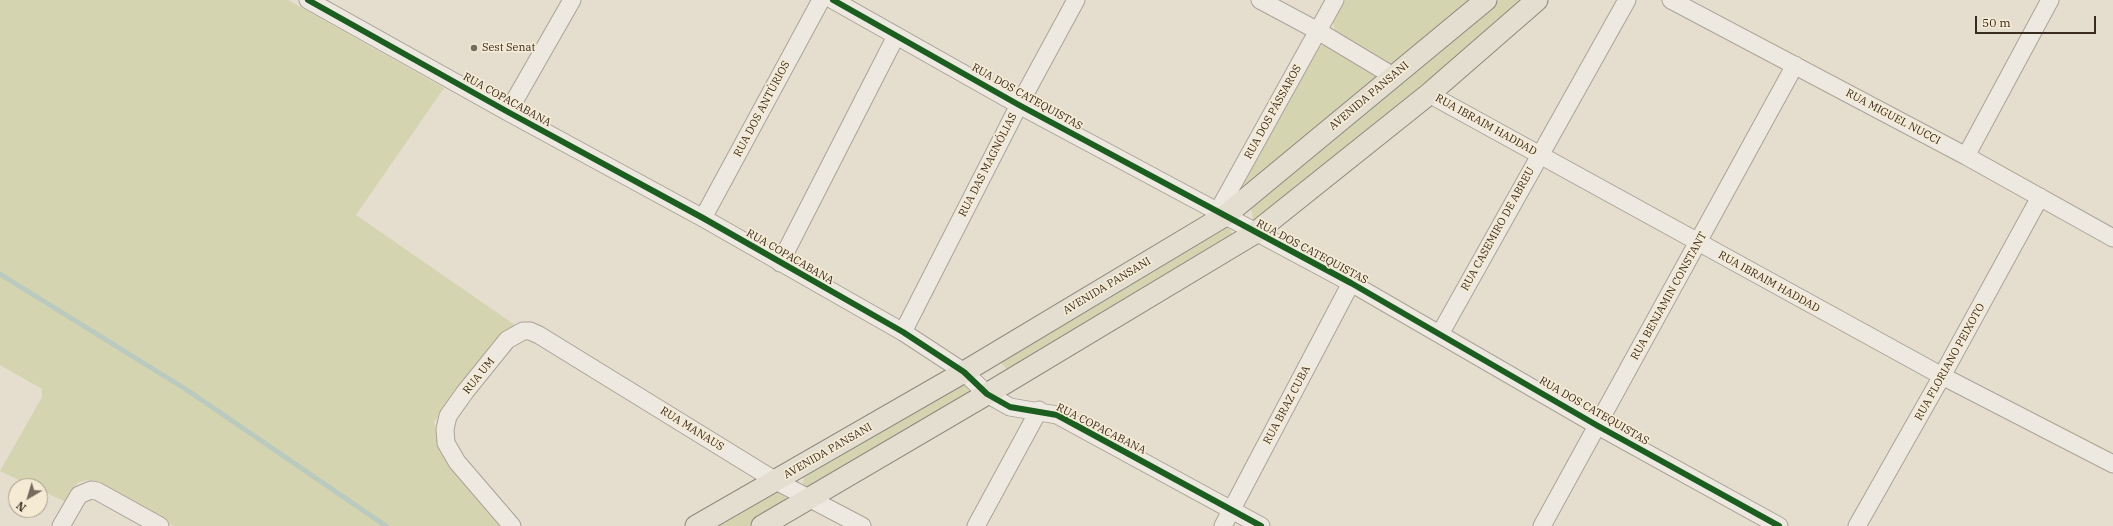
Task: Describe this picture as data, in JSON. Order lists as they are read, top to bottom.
{
  "streets": {
    "main road": ["AVENIDA PANSANI"],
    "street": [
      "RUA DOS CATEQUISTAS",
      "RUA COPACABANA",
      "RUA DOS ANTÙRIOS",
      "RUA DOS PÁSSAROS",
      "RUA MIGUEL NUCCI",
      "RUA IBRAIM HADDAD",
      "RUA DAS MAGNÓLIAS",
      "RUA CASEMIRO DE ABREU",
      "RUA BENJAMIN CONSTANT",
      "RUA FLORIANO PEIXOTO",
      "RUA UM",
      "RUA BRAZ CUBA",
      "RUA MANAUS"
    ]
  },
  "crossings": [
    ["AVENIDA PANSANI", "RUA DOS CATEQUISTAS"],
    ["AVENIDA PANSANI", "RUA COPACABANA"],
    ["AVENIDA PANSANI", "RUA DOS PÁSSAROS"],
    ["AVENIDA PANSANI", "RUA MANAUS"],
    ["RUA DOS CATEQUISTAS", "RUA DOS PÁSSAROS"],
    ["RUA DOS CATEQUISTAS", "RUA DAS MAGNÓLIAS"],
    ["RUA DOS CATEQUISTAS", "RUA CASEMIRO DE ABREU"],
    ["RUA DOS CATEQUISTAS", "RUA BENJAMIN CONSTANT"],
    ["RUA DOS CATEQUISTAS", "RUA BRAZ CUBA"],
    ["RUA COPACABANA", "RUA DOS ANTÙRIOS"],
    ["RUA COPACABANA", "RUA DAS MAGNÓLIAS"],
    ["RUA COPACABANA", "RUA BRAZ CUBA"],
    ["RUA MIGUEL NUCCI", "RUA BENJAMIN CONSTANT"],
    ["RUA MIGUEL NUCCI", "RUA FLORIANO PEIXOTO"],
    ["RUA IBRAIM HADDAD", "RUA CASEMIRO DE ABREU"],
    ["RUA IBRAIM HADDAD", "RUA BENJAMIN CONSTANT"],
    ["RUA IBRAIM HADDAD", "RUA FLORIANO PEIXOTO"],
    ["RUA UM", "RUA MANAUS"]
  ],
  "places": ["Sest Senat"],
  "scale_bar": "50 m",
  "north": "bottom left"
}
